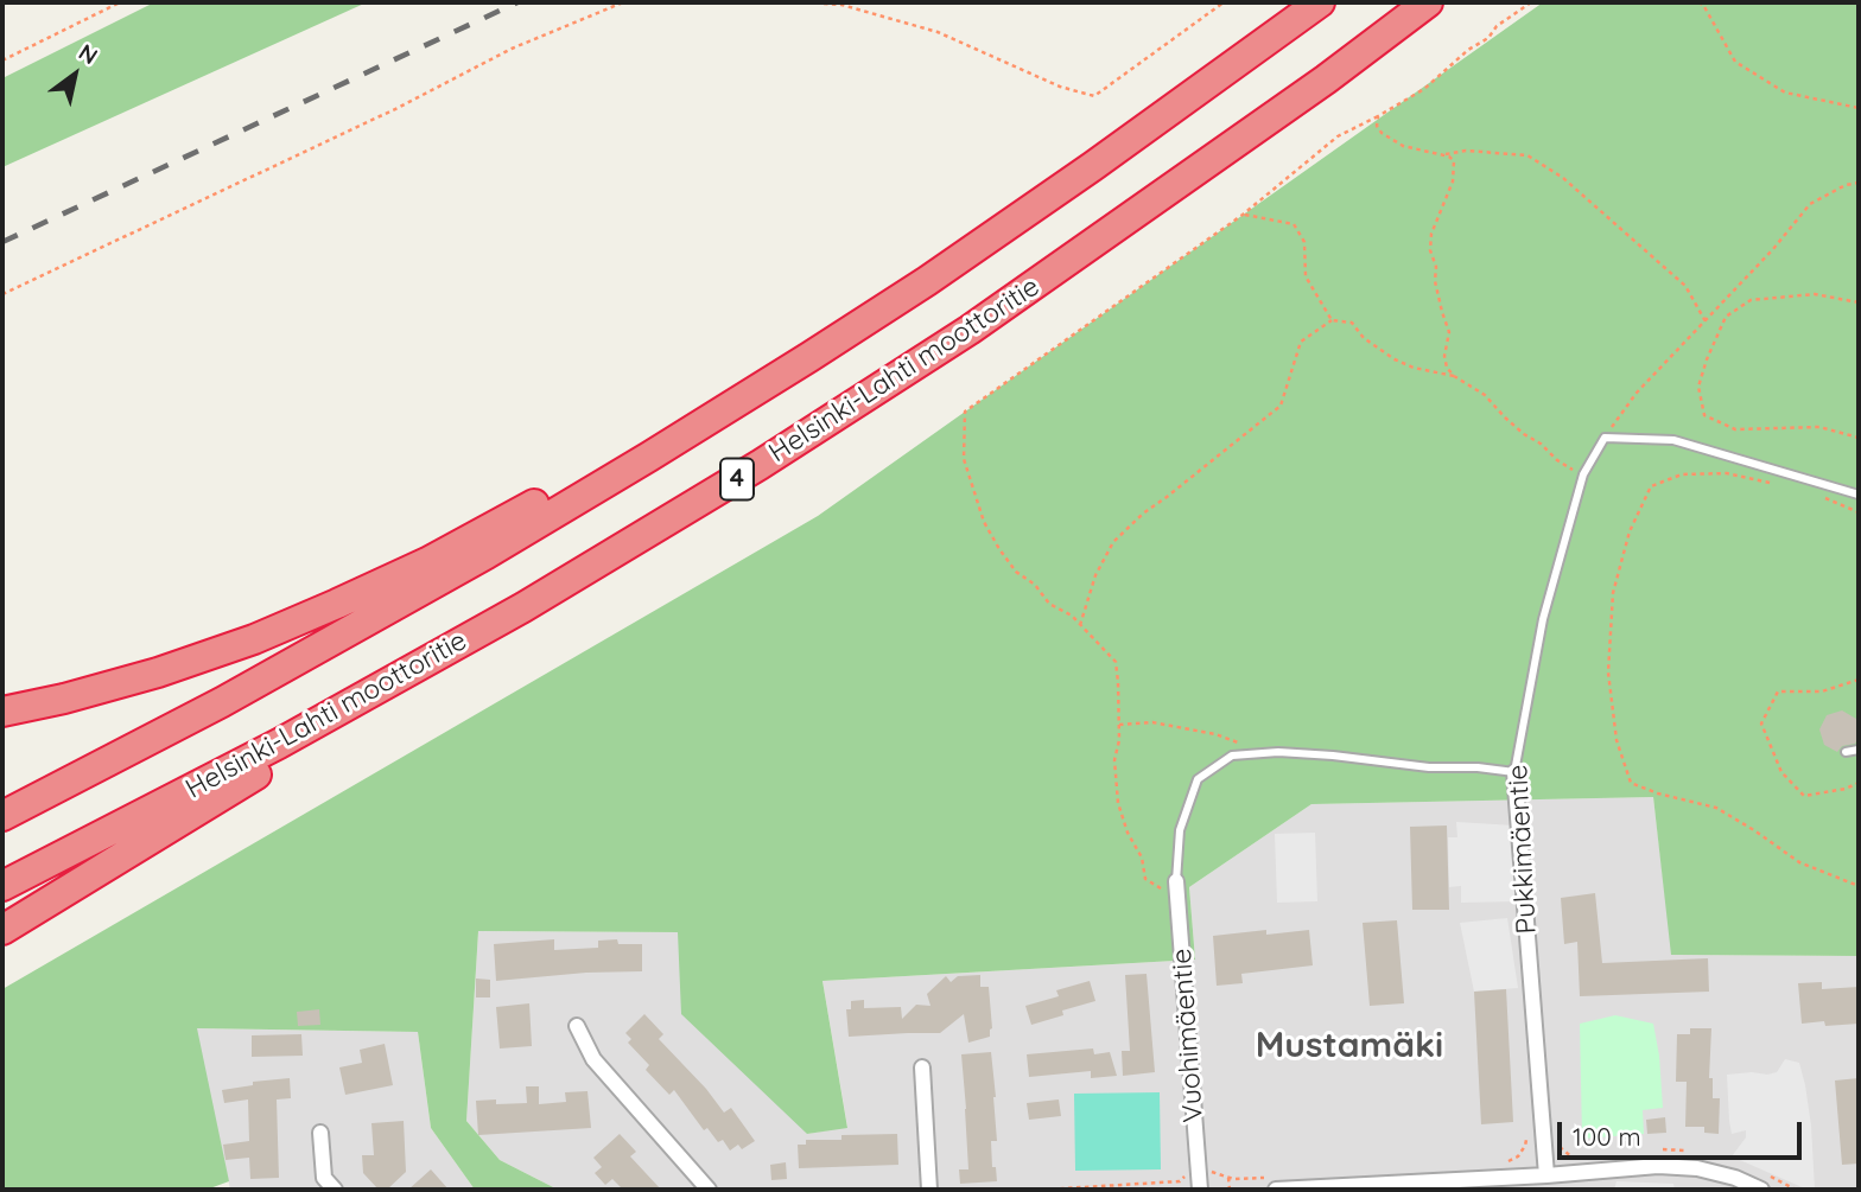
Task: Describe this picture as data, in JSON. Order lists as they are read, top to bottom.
{
  "streets": {
    "highway": ["Helsinki-Lahti moottoritie", "4"],
    "street": ["Pukkimäentie", "Vuohimäentie"]
  },
  "districts": ["Mustamäki"],
  "scale_bar": "100 m",
  "north": "top right"
}
